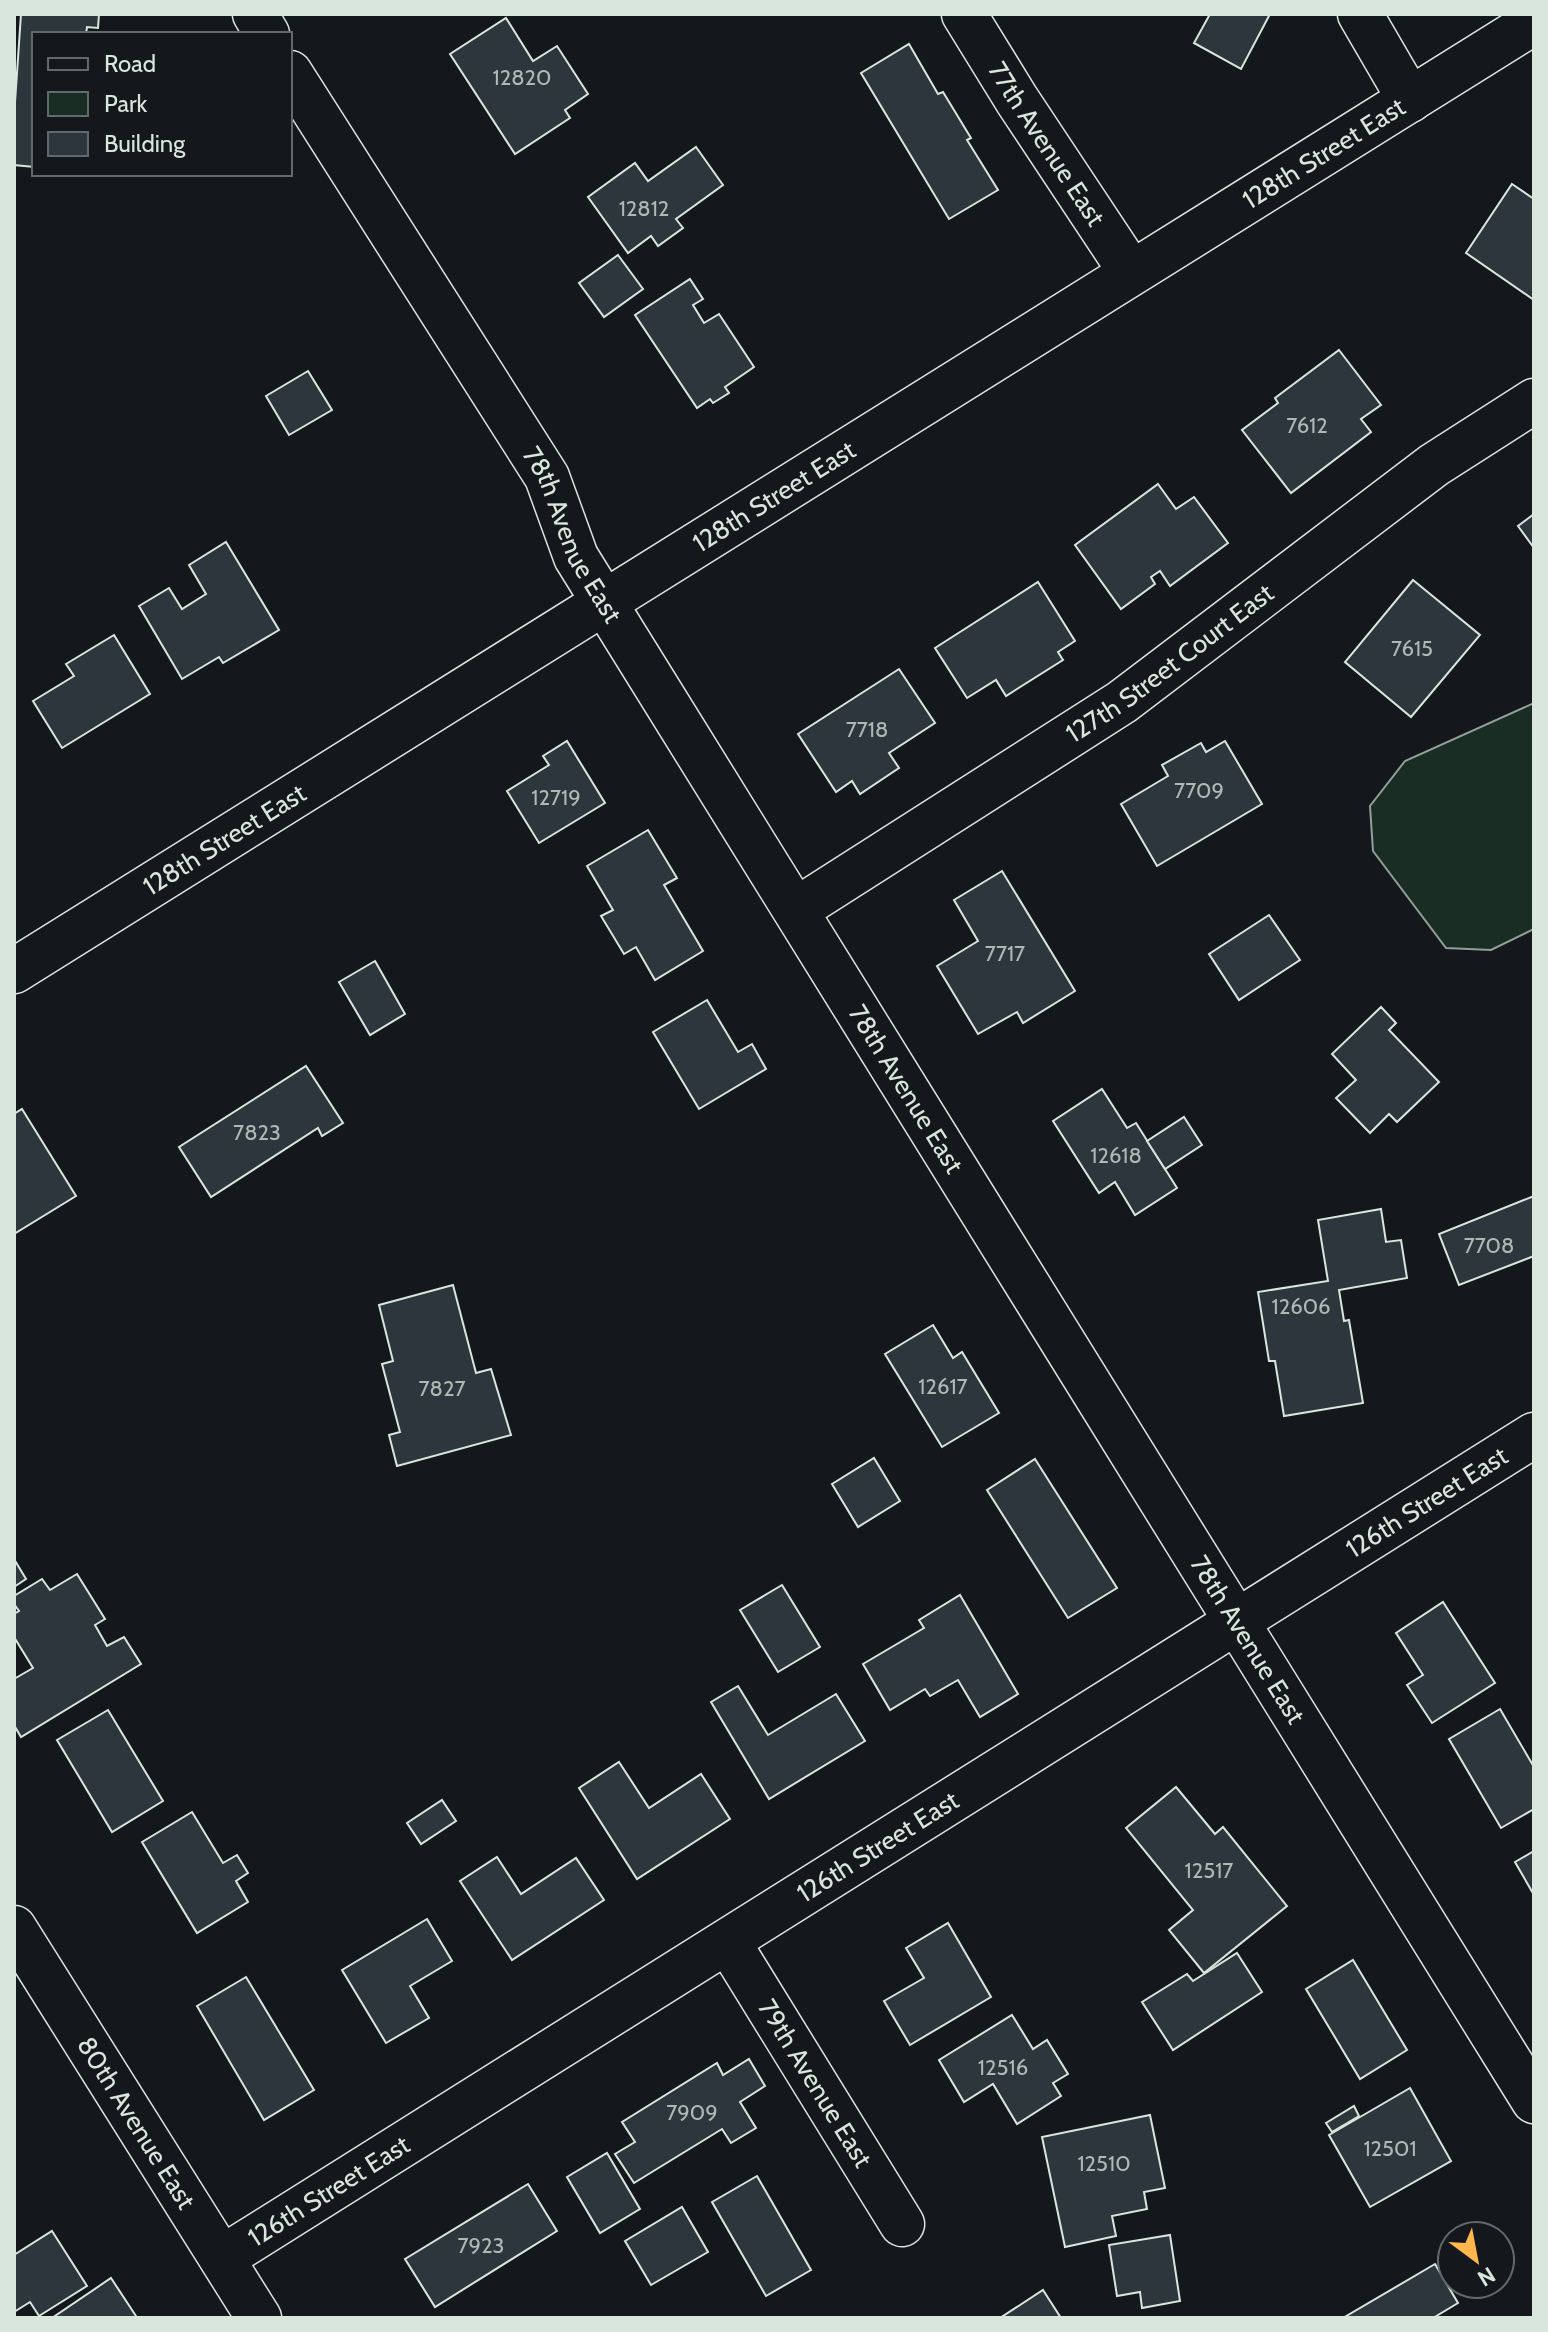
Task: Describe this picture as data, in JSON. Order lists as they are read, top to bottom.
{
  "streets": {
    "street": [
      "77th Avenue East",
      "128th Street East",
      "78th Avenue East",
      "127th Street Court East",
      "126th Street East",
      "79th Avenue East",
      "80th Avenue East"
    ]
  },
  "crossings": [
    ["77th Avenue East", "128th Street East"],
    ["128th Street East", "78th Avenue East"],
    ["78th Avenue East", "127th Street Court East"],
    ["78th Avenue East", "126th Street East"],
    ["126th Street East", "79th Avenue East"],
    ["126th Street East", "80th Avenue East"]
  ],
  "house_numbers": [
    "12820",
    "12812",
    "7612",
    "7615",
    "7718",
    "7709",
    "12719",
    "7717",
    "7823",
    "12618",
    "7708",
    "12606",
    "12617",
    "7827",
    "12517",
    "12516",
    "7909",
    "12501",
    "12510",
    "7923"
  ],
  "legend": ["Road", "Park", "Building"],
  "north": "bottom right"
}
